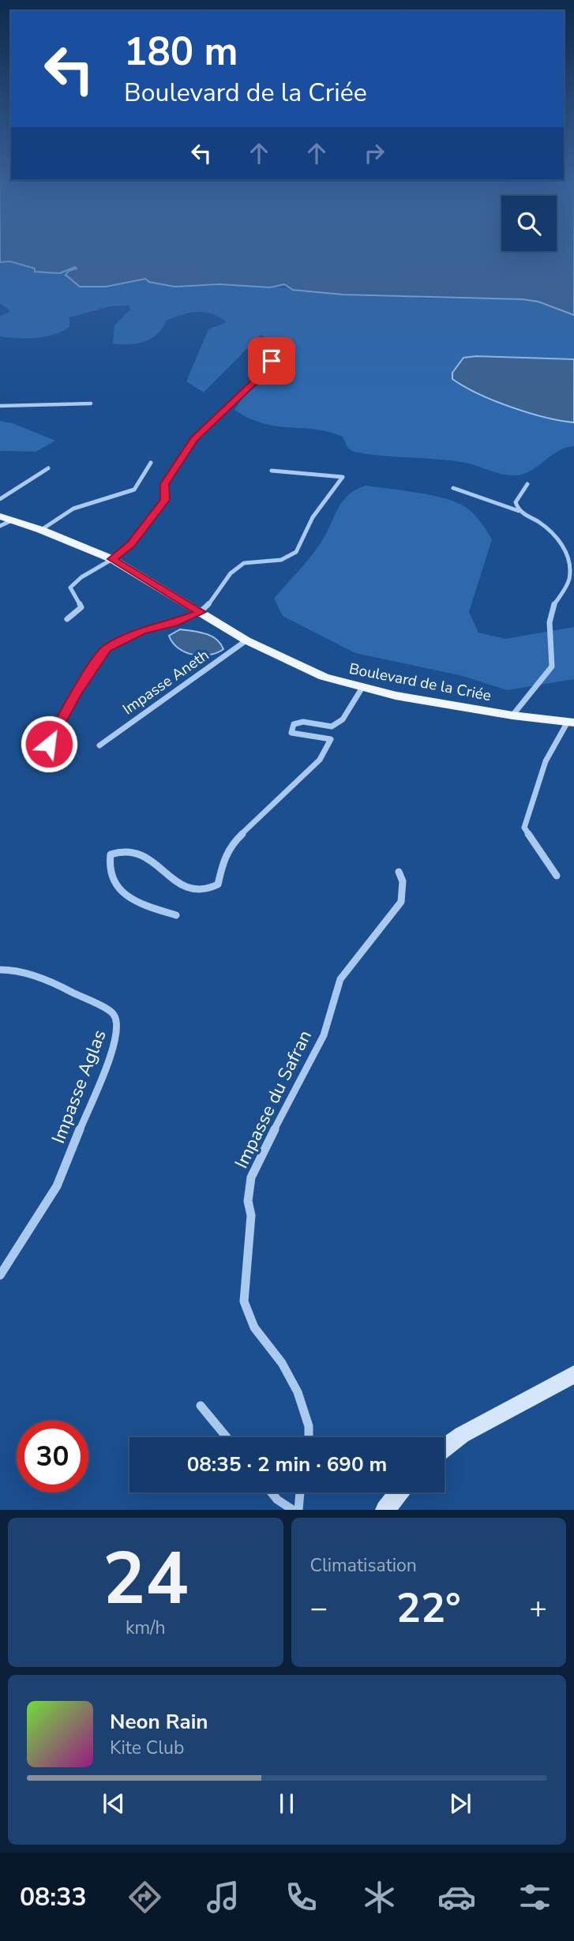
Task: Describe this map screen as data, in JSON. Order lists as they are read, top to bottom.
{
  "streets": {
    "main road": ["Boulevard de la Criée"],
    "street": ["Impasse Aneth", "Impasse Aglas", "Impasse du Safran"]
  },
  "crossings": [
    ["Impasse Aneth", "Boulevard de la Criée"]
  ],
  "page": {
    "turn": ["180 m", "Boulevard de la Criée"],
    "limit": "30",
    "trip": "08:35 · 2 min · 690 m",
    "tile": [
      ["24", "km/h"],
      "Climatisation"
    ],
    "heat": ["−", "22°", "+"],
    "song": ["Neon Rain", "Kite Club"],
    "tabs": "08:33"
  }
}
